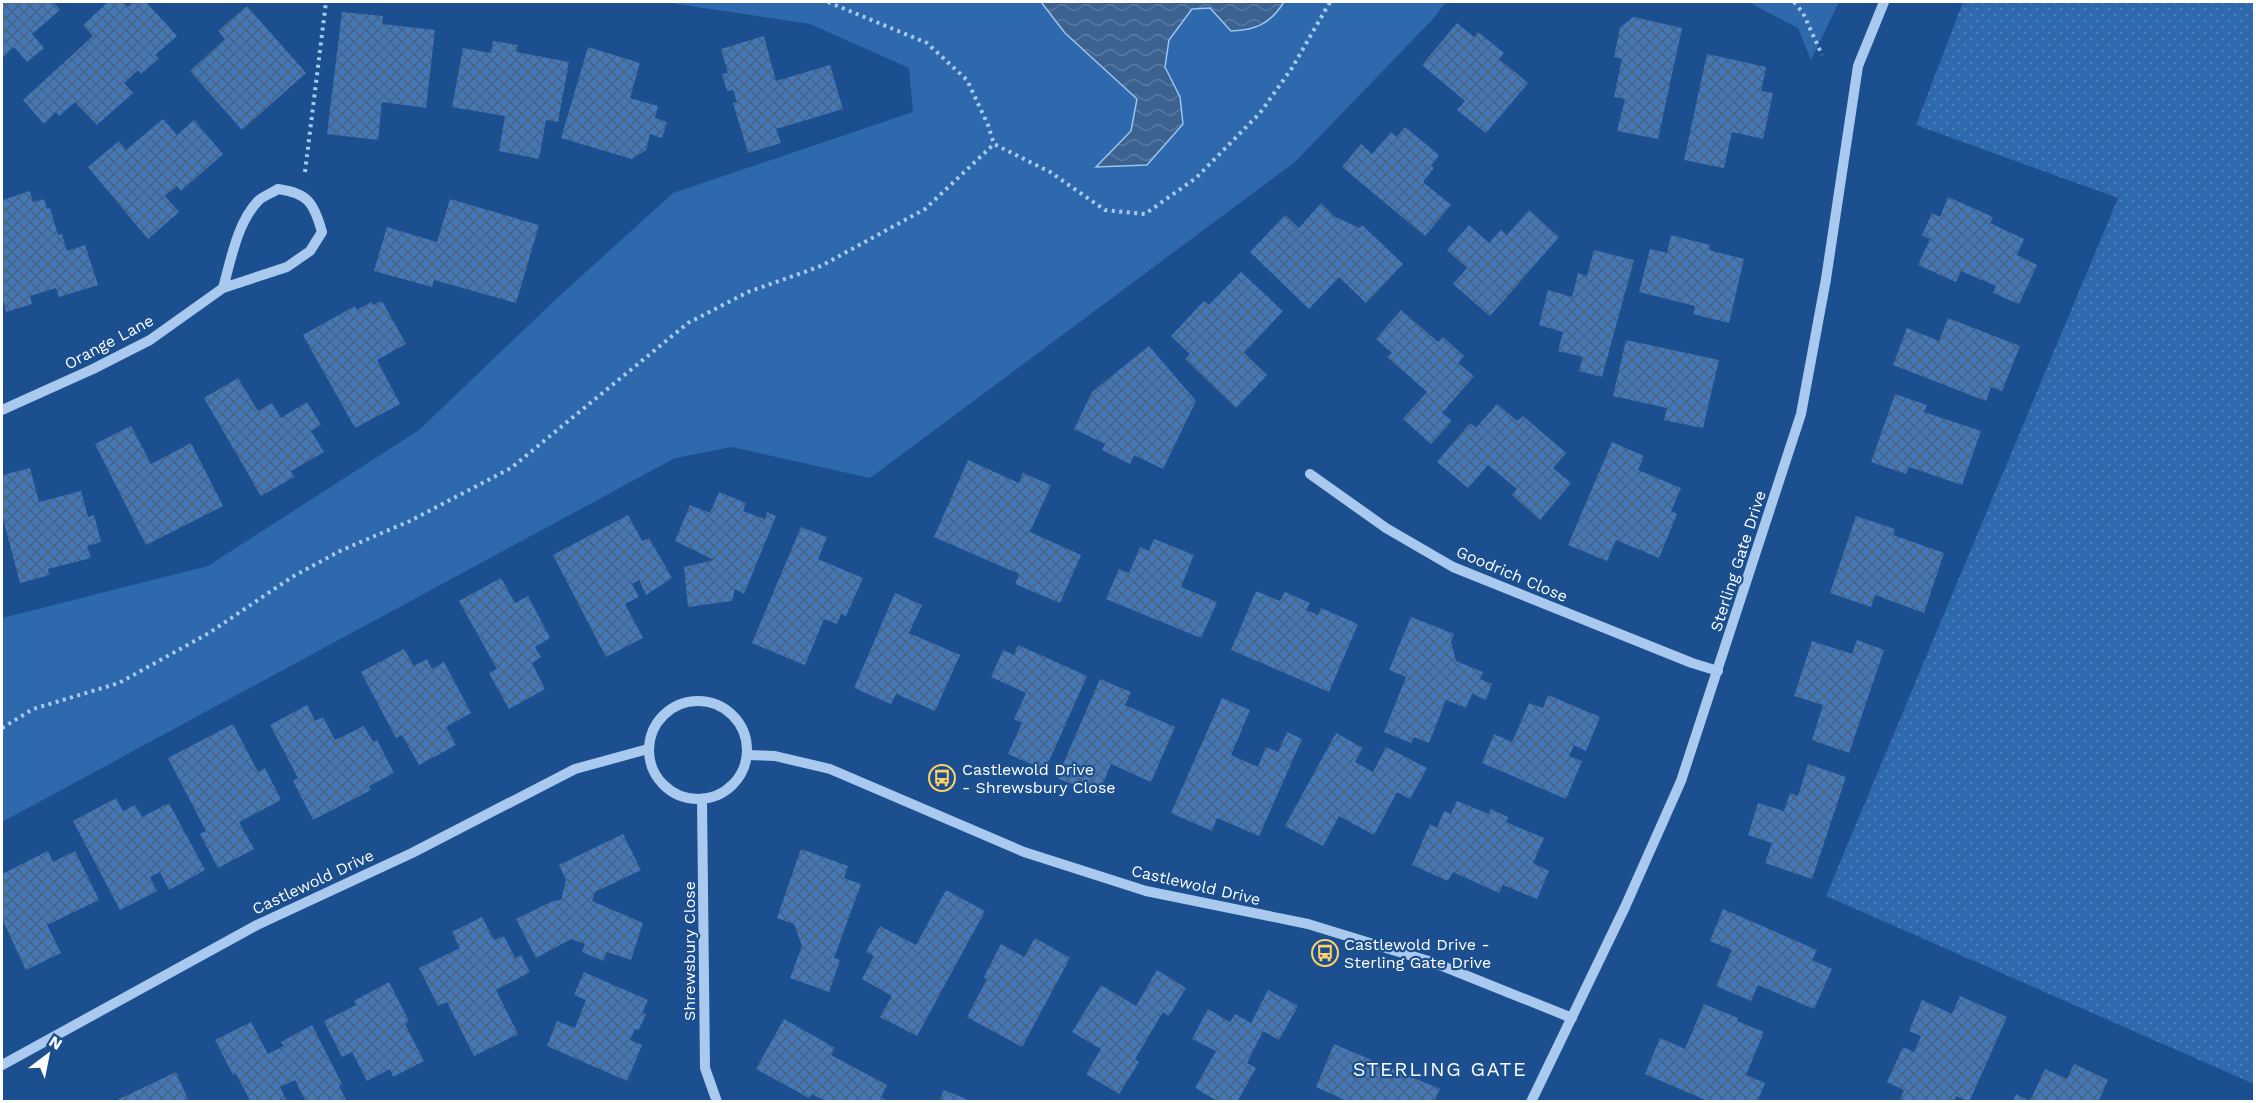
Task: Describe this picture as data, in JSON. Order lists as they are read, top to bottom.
{
  "streets": {
    "street": [
      "Orange Lane",
      "Sterling Gate Drive",
      "Goodrich Close",
      "Castlewold Drive",
      "Shrewsbury Close"
    ]
  },
  "crossings": [
    ["Sterling Gate Drive", "Goodrich Close"],
    ["Sterling Gate Drive", "Castlewold Drive"],
    ["Castlewold Drive", "Shrewsbury Close"]
  ],
  "districts": ["STERLING GATE"],
  "places": {
    "bus stop": ["Castlewold Drive - Shrewsbury Close", "Castlewold Drive - Sterling Gate Drive"]
  },
  "north": "top right"
}
